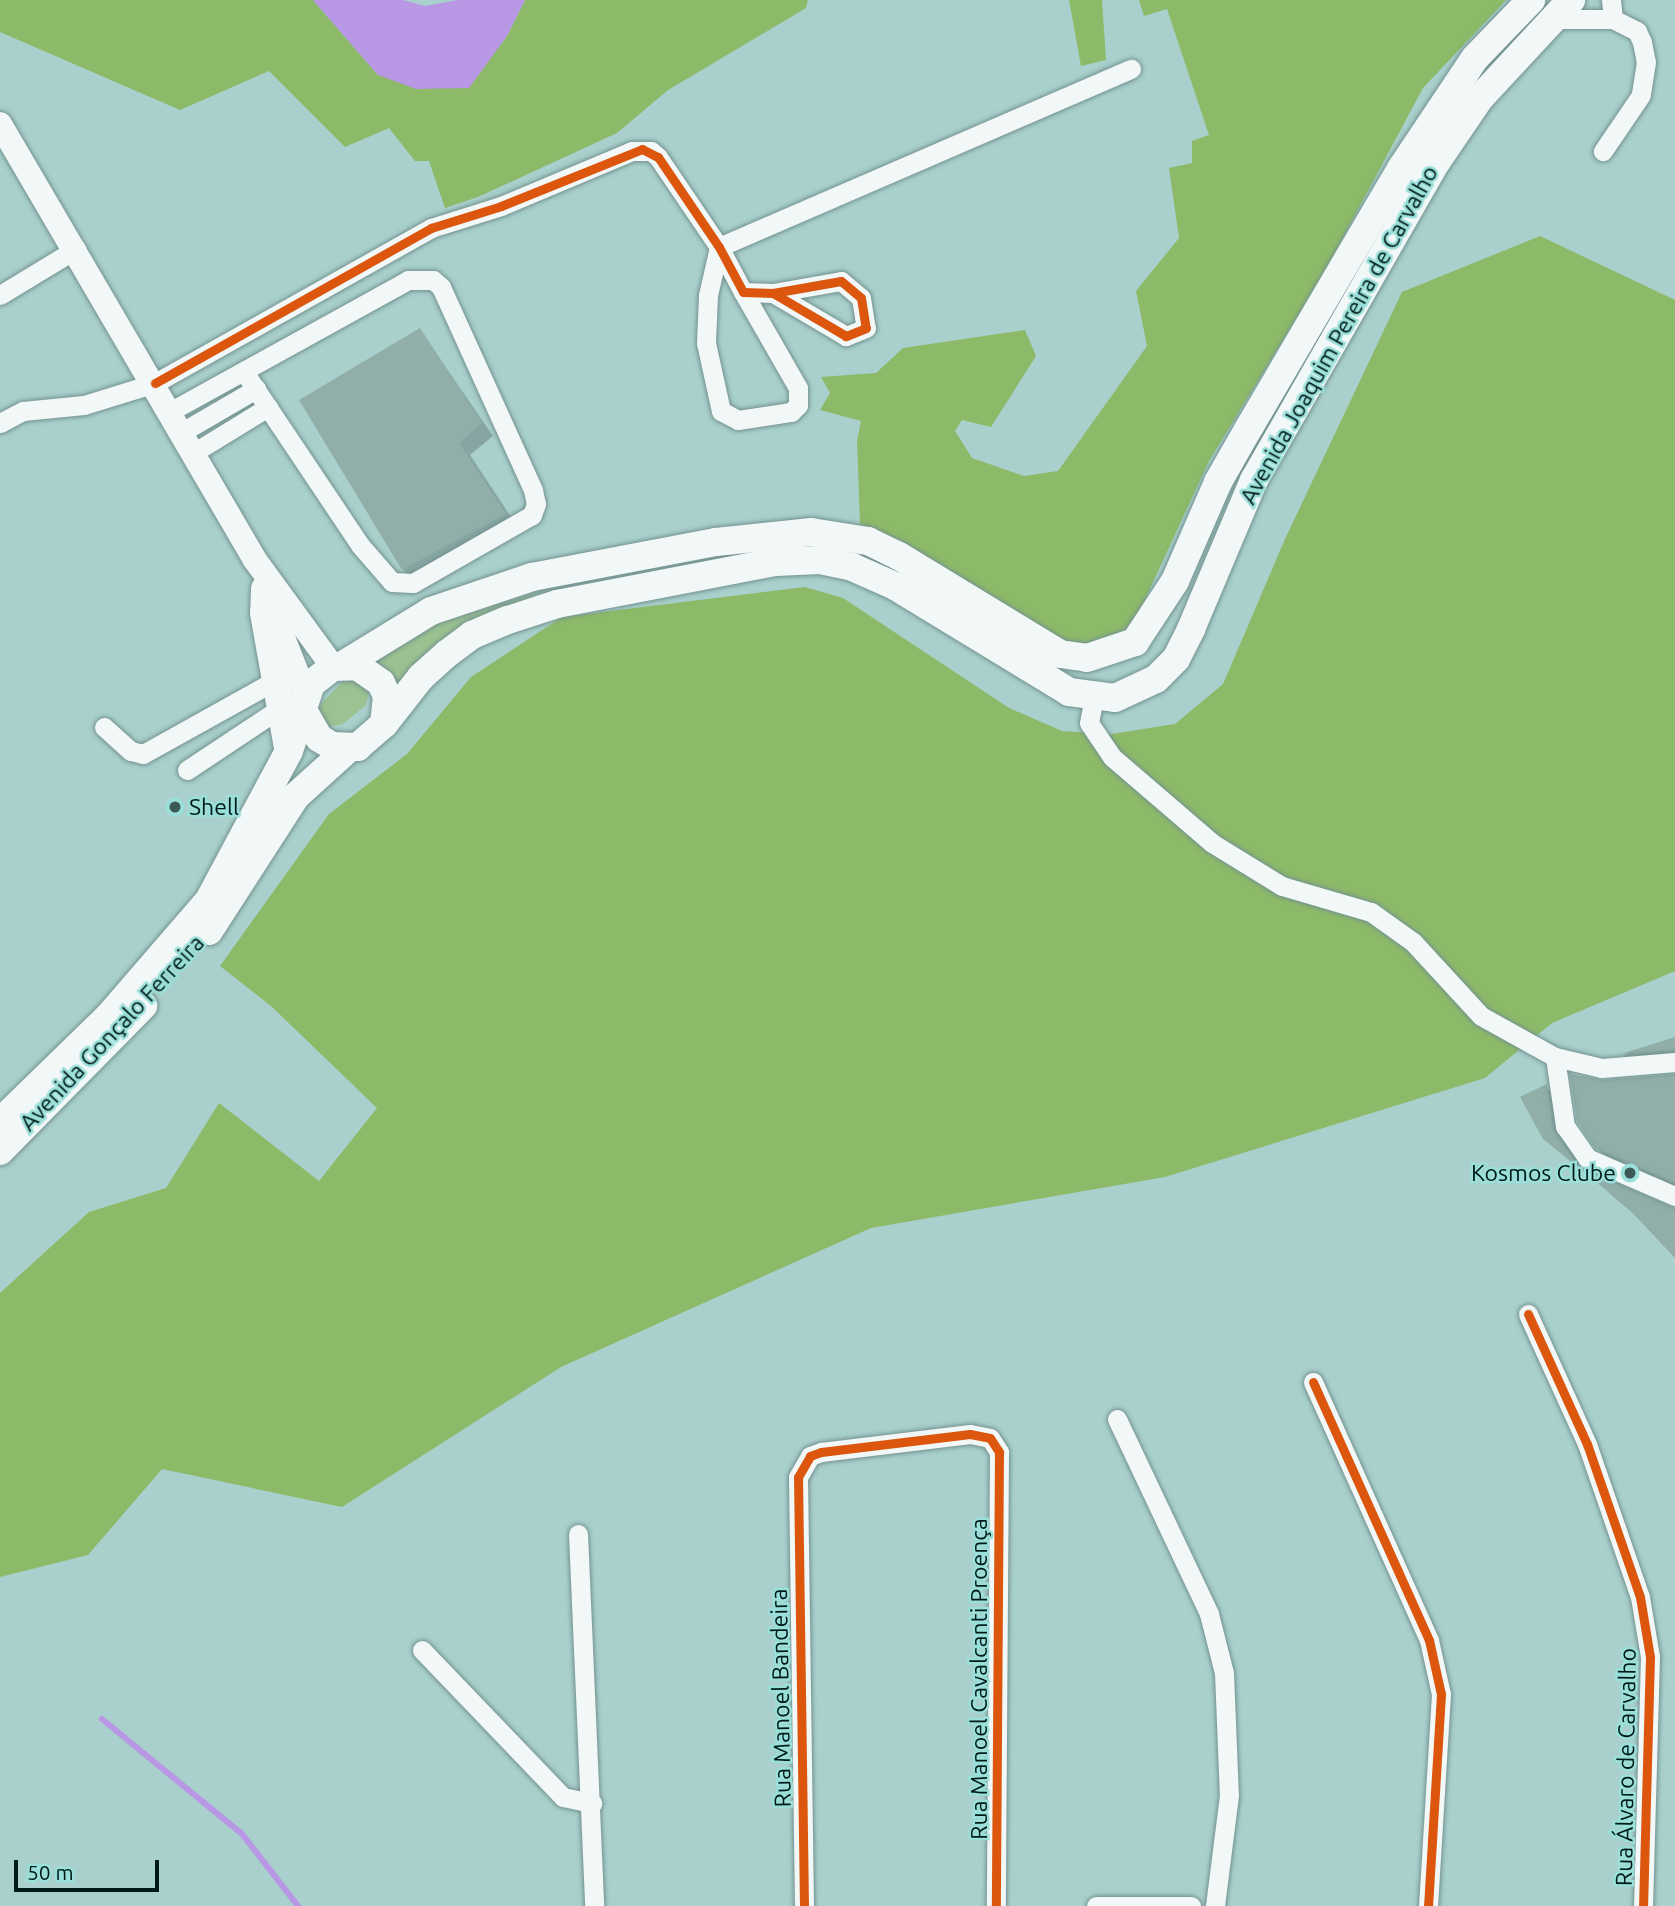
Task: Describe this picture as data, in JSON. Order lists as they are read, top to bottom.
{
  "streets": {
    "highway": ["Avenida Joaquim Pereira de Carvalho", "Avenida Gonçalo Ferreira"],
    "street": ["Rua Manoel Cavalcanti Proença", "Rua Manoel Bandeira", "Rua Álvaro de Carvalho"]
  },
  "crossings": [
    ["Avenida Joaquim Pereira de Carvalho", "Avenida Gonçalo Ferreira"],
    ["Rua Manoel Cavalcanti Proença", "Rua Manoel Bandeira"]
  ],
  "places": ["Shell", "Kosmos Clube"],
  "scale_bar": "50 m"
}
